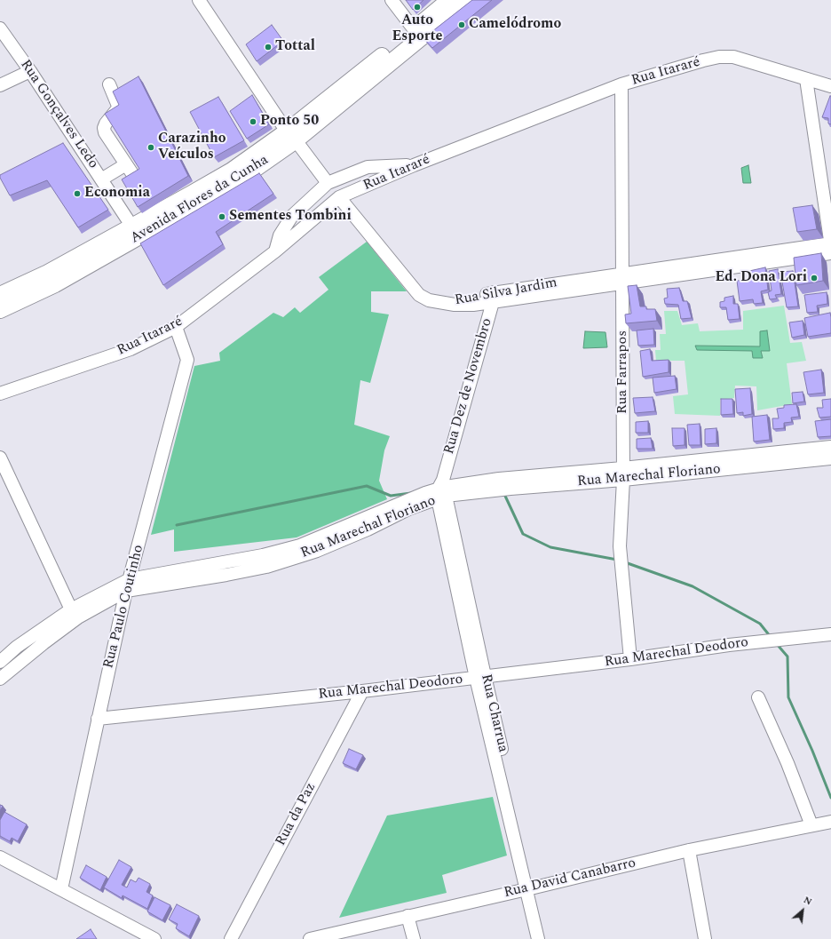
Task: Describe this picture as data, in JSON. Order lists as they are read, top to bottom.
{
  "streets": {
    "main road": ["Avenida Flores da Cunha"],
    "street": [
      "Rua Itararé",
      "Rua Gonçalves Ledo",
      "Rua Silva Jardim",
      "Rua Farrapos",
      "Rua Dez de Novembro",
      "Rua Marechal Floriano",
      "Rua Paulo Coutinho",
      "Rua Marechal Deodoro",
      "Rua Charrua",
      "Rua da Paz",
      "Rua David Canabarro"
    ]
  },
  "crossings": [
    ["Rua Itararé", "Rua Silva Jardim"],
    ["Rua Itararé", "Rua Farrapos"],
    ["Rua Itararé", "Rua Paulo Coutinho"],
    ["Rua Gonçalves Ledo", "Avenida Flores da Cunha"],
    ["Rua Silva Jardim", "Rua Farrapos"],
    ["Rua Silva Jardim", "Rua Dez de Novembro"],
    ["Rua Farrapos", "Rua Marechal Floriano"],
    ["Rua Farrapos", "Rua Marechal Deodoro"],
    ["Rua Dez de Novembro", "Rua Marechal Floriano"],
    ["Rua Dez de Novembro", "Rua Charrua"],
    ["Rua Marechal Floriano", "Rua Paulo Coutinho"],
    ["Rua Marechal Floriano", "Rua Charrua"],
    ["Rua Paulo Coutinho", "Rua Marechal Deodoro"],
    ["Rua Marechal Deodoro", "Rua Charrua"],
    ["Rua Marechal Deodoro", "Rua da Paz"],
    ["Rua Charrua", "Rua David Canabarro"]
  ],
  "places": [
    "Auto Esporte",
    "Camelódromo",
    "Tottal",
    "Ponto 50",
    "Carazinho Veículos",
    "Economia",
    "Sementes Tombini",
    "Ed. Dona Lori"
  ],
  "north": "top right"
}
